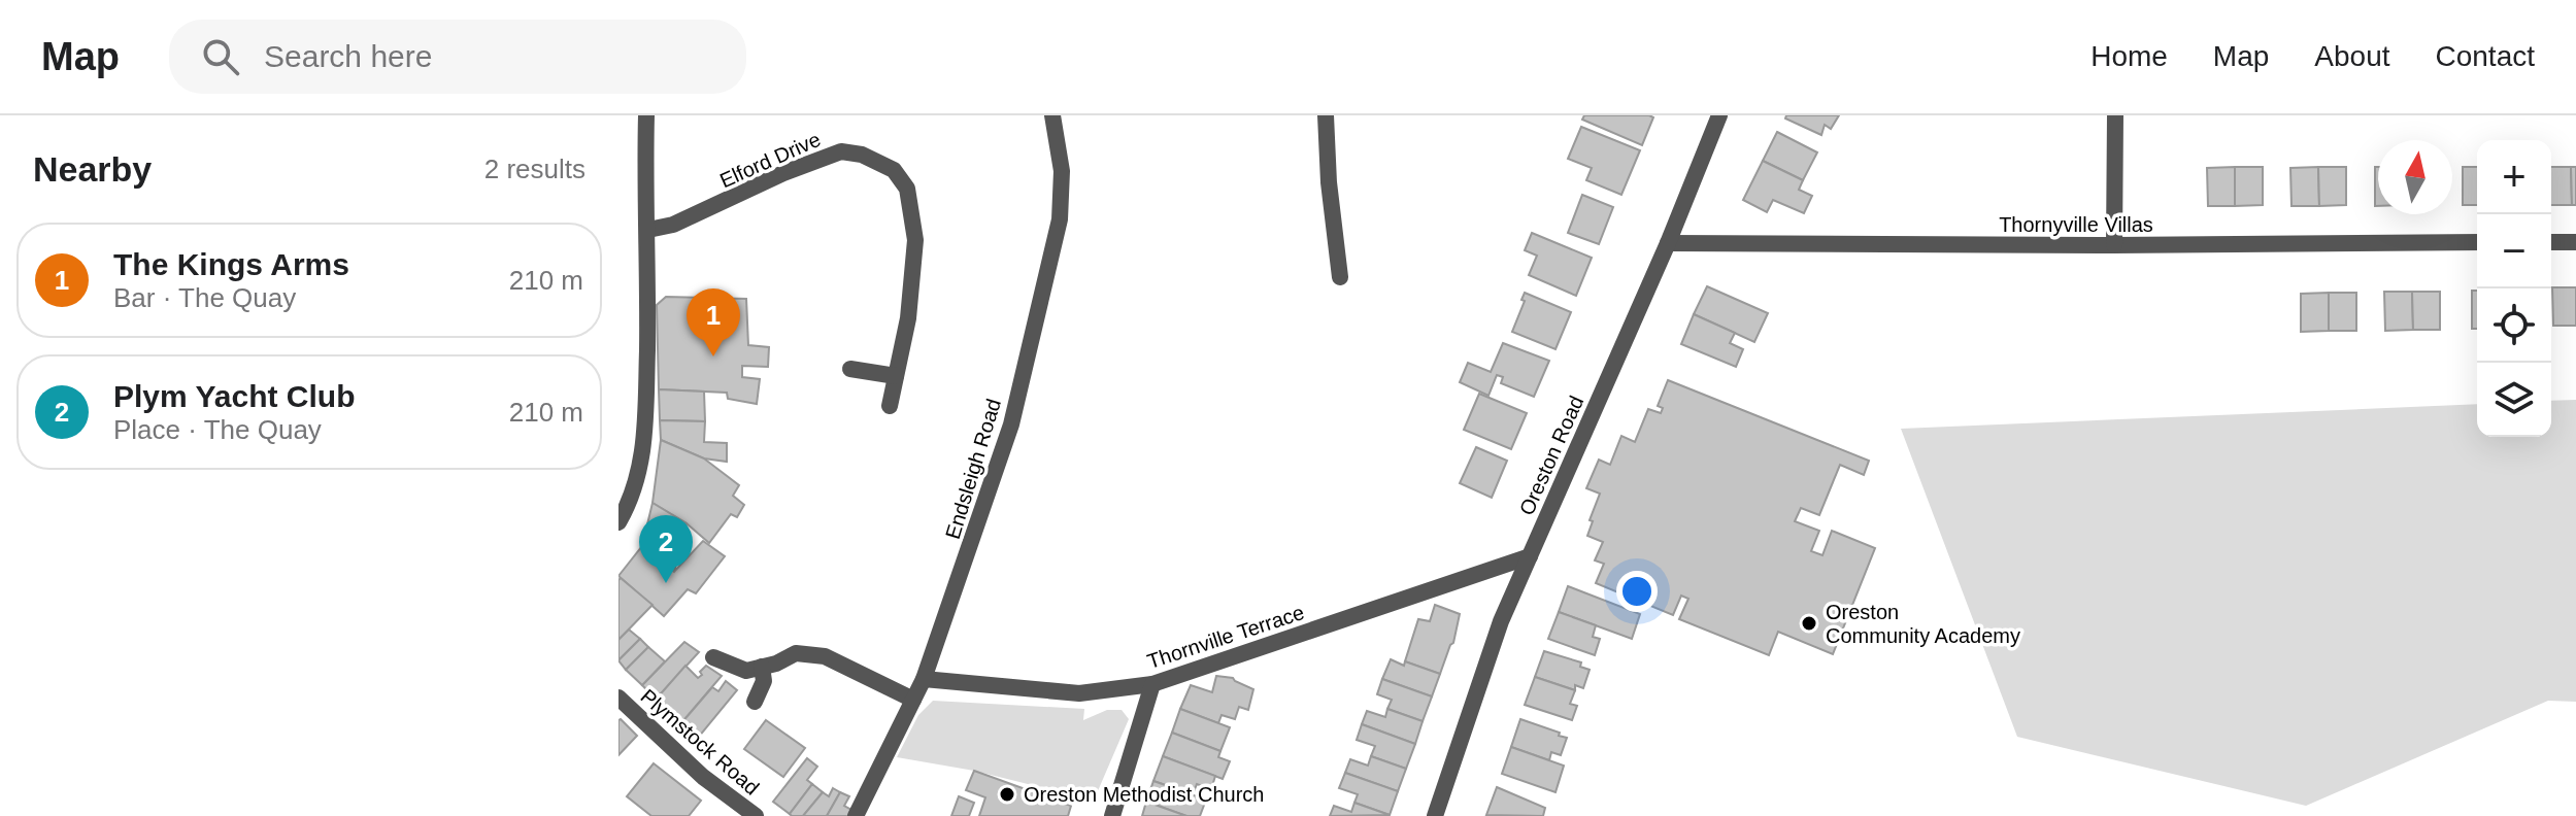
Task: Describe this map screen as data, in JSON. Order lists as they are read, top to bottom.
{
  "streets": {
    "street": [
      "Elford Drive",
      "Thornyville Villas",
      "Oreston Road",
      "Endsleigh Road",
      "Thornville Terrace",
      "Plymstock Road"
    ]
  },
  "crossings": [
    ["Thornyville Villas", "Oreston Road"],
    ["Oreston Road", "Thornville Terrace"],
    ["Endsleigh Road", "Thornville Terrace"]
  ],
  "places": ["Oreston Community Academy", "Oreston Methodist Church"],
  "north": "top",
  "page": {
    "header": "Map",
    "search": "Search here",
    "nav": [
      "Home",
      "Map",
      "About",
      "Contact"
    ],
    "heading": ["Nearby", "2 results"],
    "map_buttons": ["+", "−"],
    "list": [
      {
        "mark": "1",
        "name": "The Kings Arms",
        "note": "Bar · The Quay",
        "value": "210 m"
      },
      {
        "mark": "2",
        "name": "Plym Yacht Club",
        "note": "Place · The Quay",
        "value": "210 m"
      }
    ],
    "pins": ["1", "2"]
  }
}
